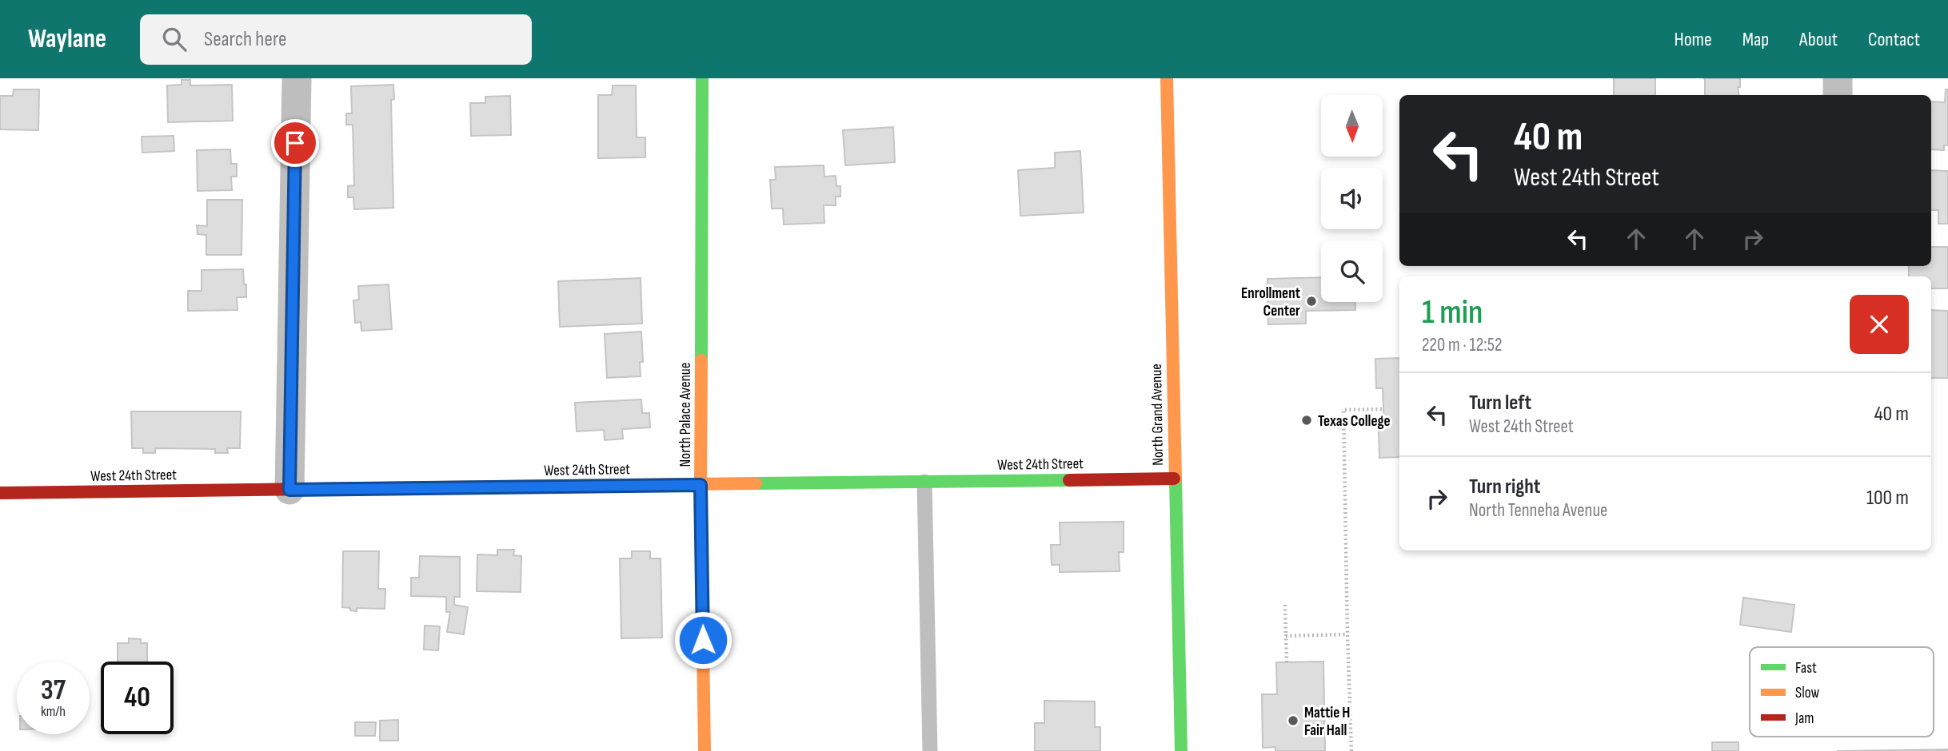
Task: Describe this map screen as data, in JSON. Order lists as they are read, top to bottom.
{
  "streets": {
    "street": ["North Palace Avenue", "North Grand Avenue", "West 24th Street"]
  },
  "crossings": [
    ["North Palace Avenue", "West 24th Street"],
    ["North Grand Avenue", "West 24th Street"]
  ],
  "places": ["Enrollment Center", "Texas College", "Mattie H Fair Hall"],
  "legend": ["Fast", "Slow", "Jam"],
  "north": "bottom",
  "page": {
    "header": "Waylane",
    "search": "Search here",
    "nav": [
      "Home",
      "Map",
      "About",
      "Contact"
    ],
    "turn": ["40 m", "West 24th Street"],
    "heading": ["1 min", "220 m · 12:52"],
    "list": [
      {
        "name": "Turn left",
        "note": "West 24th Street",
        "value": "40 m"
      },
      {
        "name": "Turn right",
        "note": "North Tenneha Avenue",
        "value": "100 m"
      }
    ],
    "speed": "37 km/h",
    "limit": "40"
  }
}
